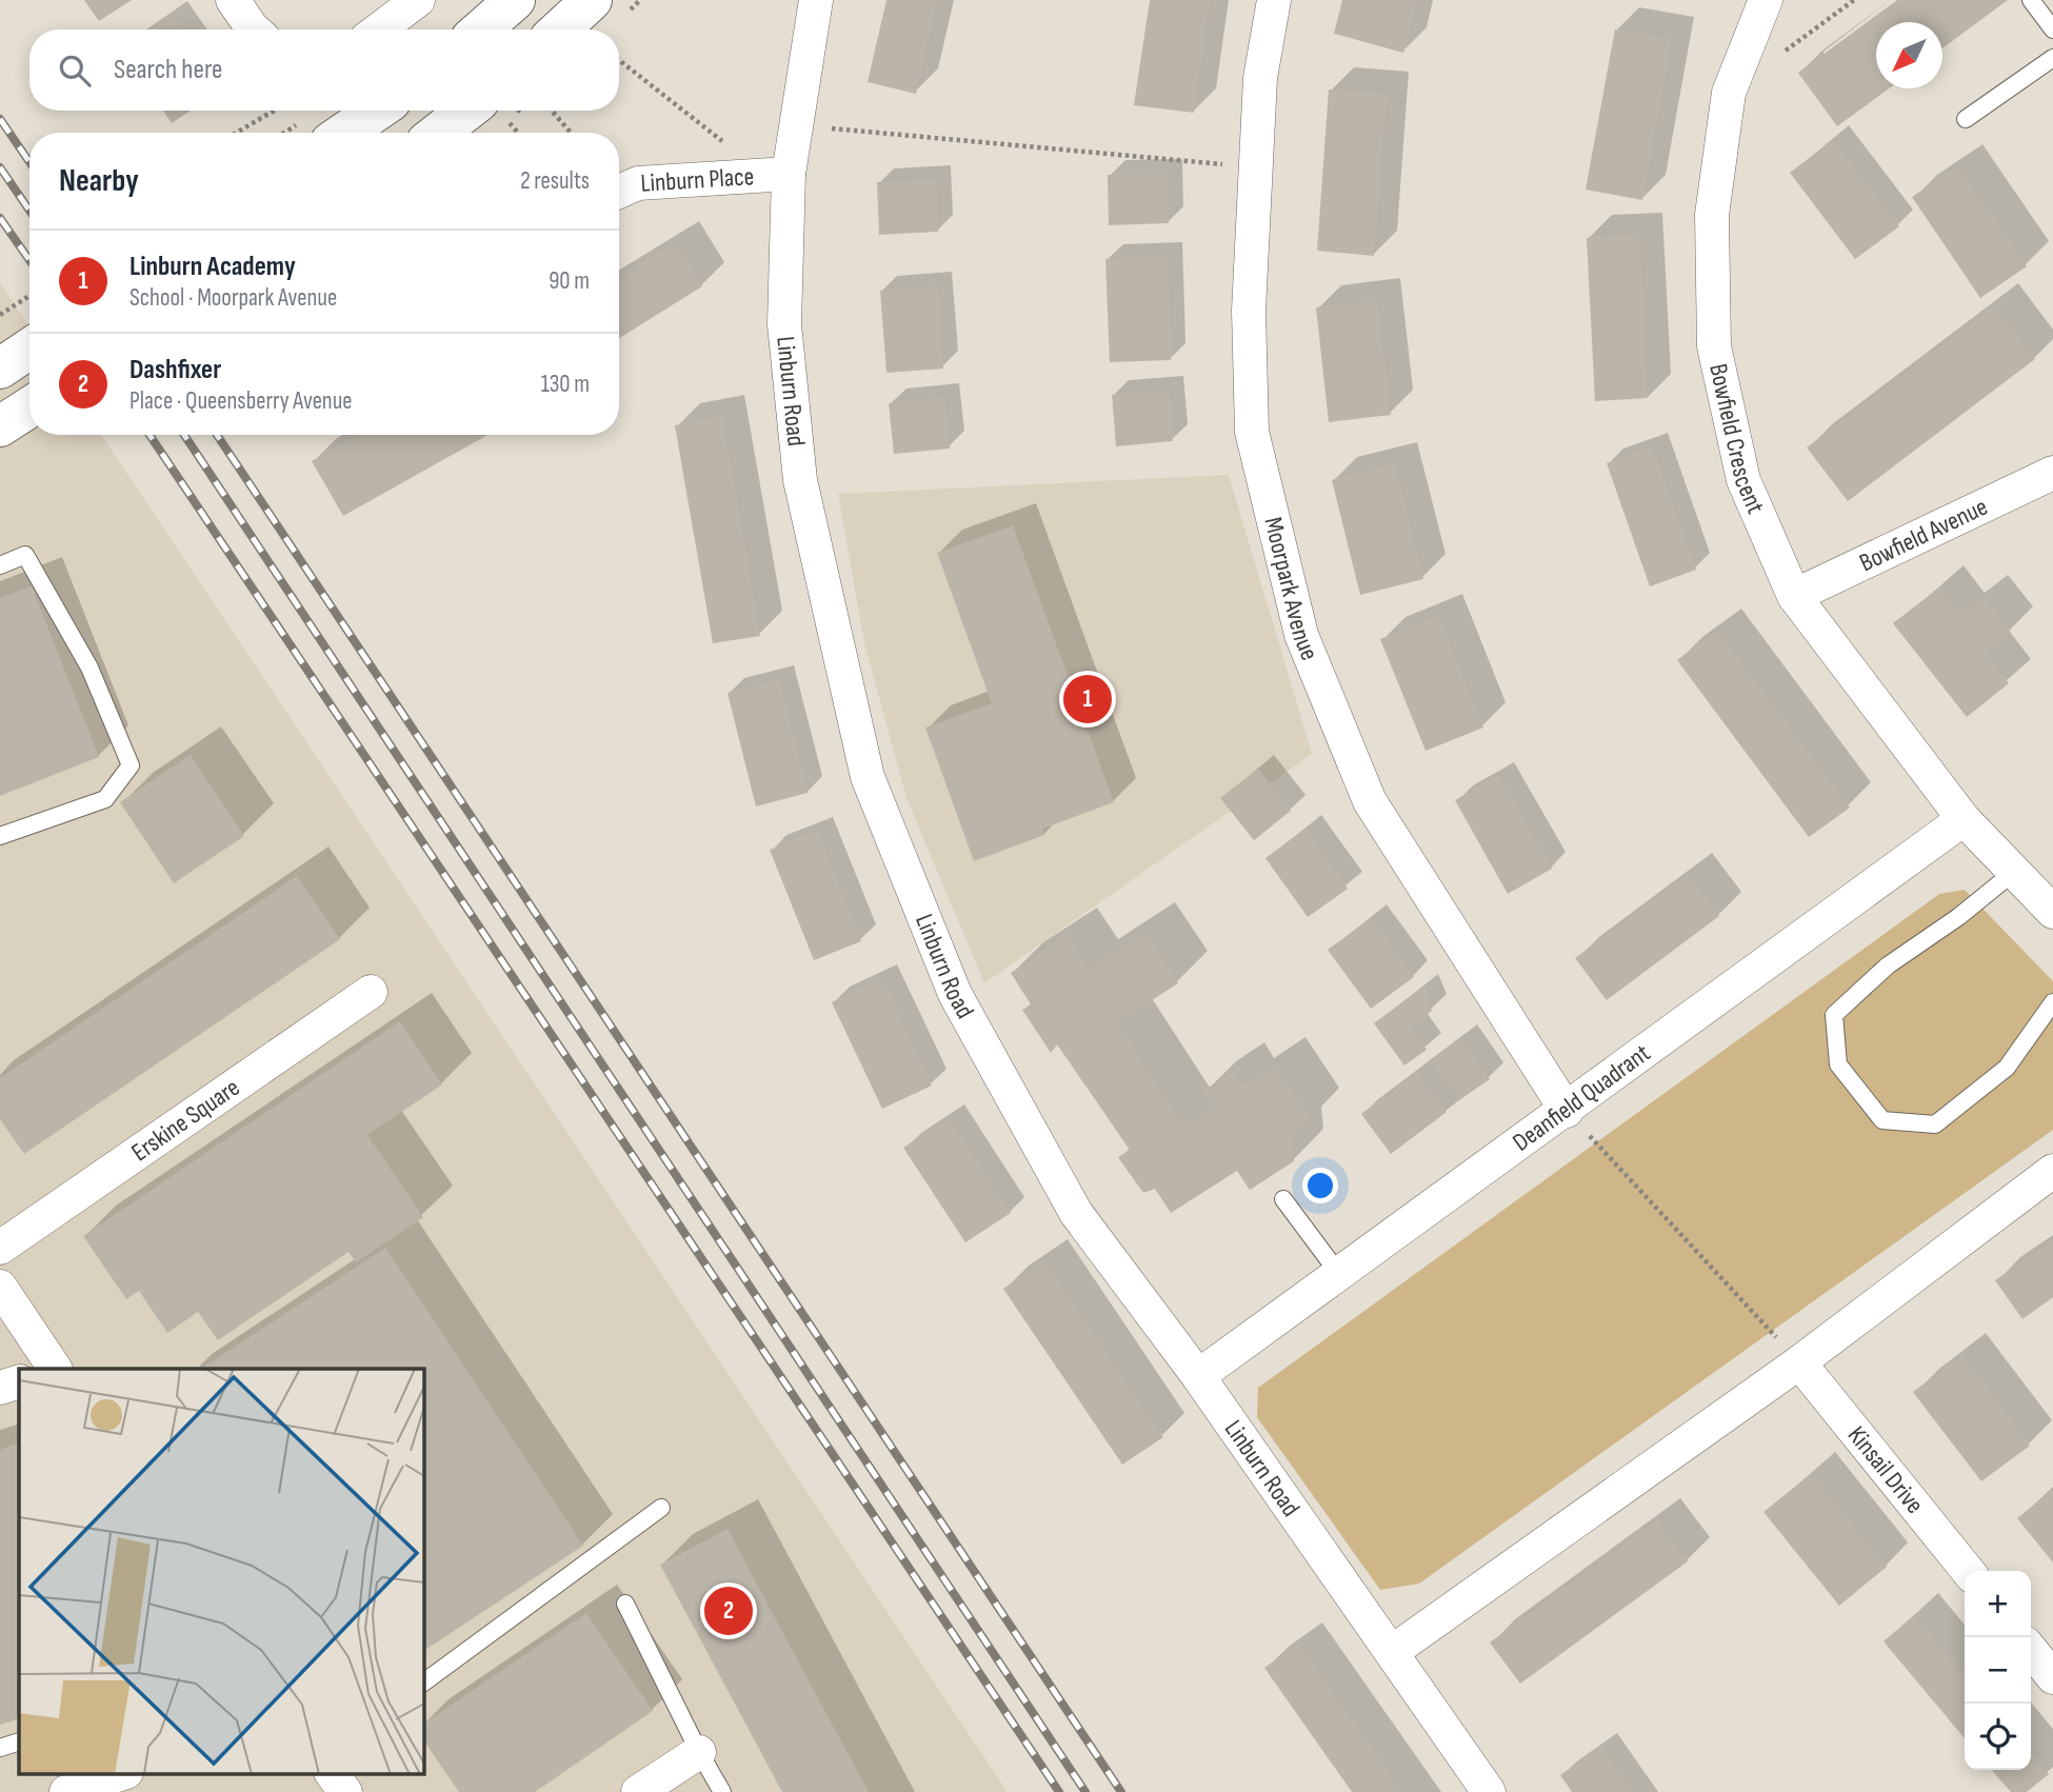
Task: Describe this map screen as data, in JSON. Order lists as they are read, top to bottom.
{
  "streets": {
    "street": [
      "Linburn Place",
      "Linburn Road",
      "Bowfield Crescent",
      "Bowfield Avenue",
      "Moorpark Avenue",
      "Deanfield Quadrant",
      "Erskine Square",
      "Kinsail Drive"
    ]
  },
  "crossings": [
    ["Linburn Place", "Linburn Road"],
    ["Linburn Road", "Deanfield Quadrant"],
    ["Bowfield Crescent", "Bowfield Avenue"],
    ["Bowfield Crescent", "Deanfield Quadrant"],
    ["Moorpark Avenue", "Deanfield Quadrant"]
  ],
  "north": "bottom left",
  "page": {
    "search": "Search here",
    "heading": ["Nearby", "2 results"],
    "list": [
      {
        "mark": "1",
        "name": "Linburn Academy",
        "note": "School · Moorpark Avenue",
        "value": "90 m"
      },
      {
        "mark": "2",
        "name": "Dashfixer",
        "note": "Place · Queensberry Avenue",
        "value": "130 m"
      }
    ],
    "pins": ["1", "2"],
    "map_buttons": ["+", "−"]
  }
}
